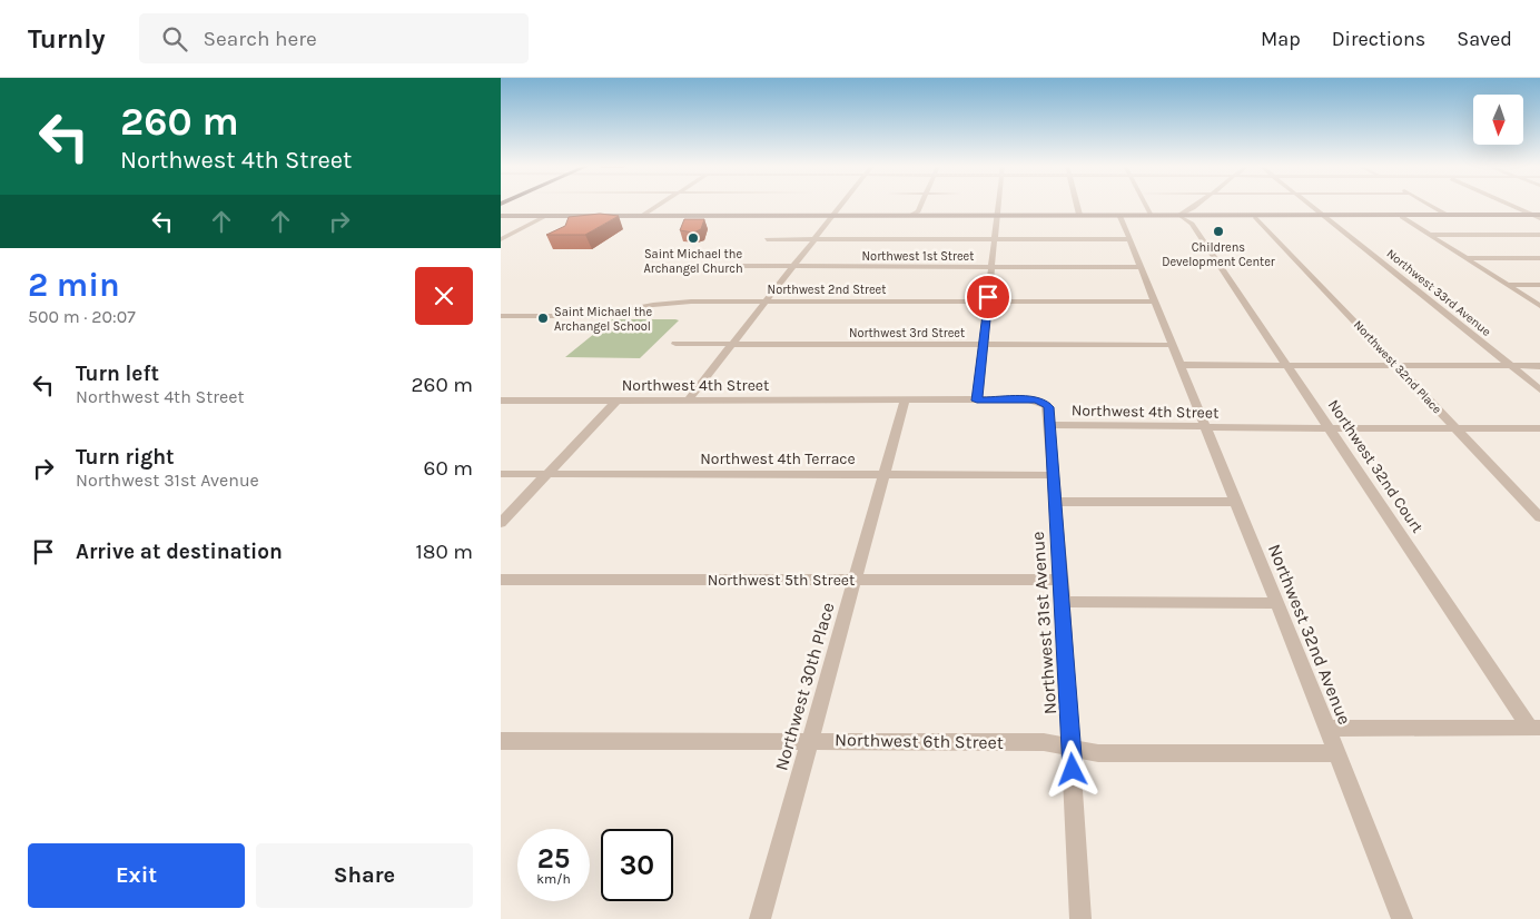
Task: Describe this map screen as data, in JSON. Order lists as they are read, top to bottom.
{
  "streets": {
    "street": [
      "Northwest 1st Street",
      "Northwest 2nd Street",
      "Northwest 33rd Avenue",
      "Northwest 3rd Street",
      "Northwest 32nd Place",
      "Northwest 4th Street",
      "Northwest 4th Terrace",
      "Northwest 32nd Court",
      "Northwest 5th Street",
      "Northwest 31st Avenue",
      "Northwest 32nd Avenue",
      "Northwest 30th Place",
      "Northwest 6th Street"
    ]
  },
  "crossings": [
    ["Northwest 3rd Street", "Northwest 32nd Avenue"],
    ["Northwest 32nd Place", "Northwest 4th Street"],
    ["Northwest 4th Street", "Northwest 32nd Court"],
    ["Northwest 4th Street", "Northwest 31st Avenue"],
    ["Northwest 4th Street", "Northwest 32nd Avenue"],
    ["Northwest 4th Street", "Northwest 30th Place"],
    ["Northwest 4th Terrace", "Northwest 31st Avenue"],
    ["Northwest 4th Terrace", "Northwest 30th Place"],
    ["Northwest 5th Street", "Northwest 31st Avenue"],
    ["Northwest 5th Street", "Northwest 30th Place"],
    ["Northwest 31st Avenue", "Northwest 6th Street"],
    ["Northwest 32nd Avenue", "Northwest 6th Street"],
    ["Northwest 30th Place", "Northwest 6th Street"]
  ],
  "places": ["Childrens Development Center", "Saint Michael the Archangel Church", "Saint Michael the Archangel School"],
  "north": "bottom",
  "page": {
    "header": "Turnly",
    "search": "Search here",
    "nav": ["Map", "Directions", "Saved"],
    "turn": ["260 m", "Northwest 4th Street"],
    "heading": ["2 min", "500 m · 20:07"],
    "list": [
      {
        "name": "Turn left",
        "note": "Northwest 4th Street",
        "value": "260 m"
      },
      {
        "name": "Turn right",
        "note": "Northwest 31st Avenue",
        "value": "60 m"
      },
      {
        "name": "Arrive at destination",
        "value": "180 m"
      }
    ],
    "speed": "25 km/h",
    "limit": "30",
    "buttons": ["Exit", "Share"]
  }
}
